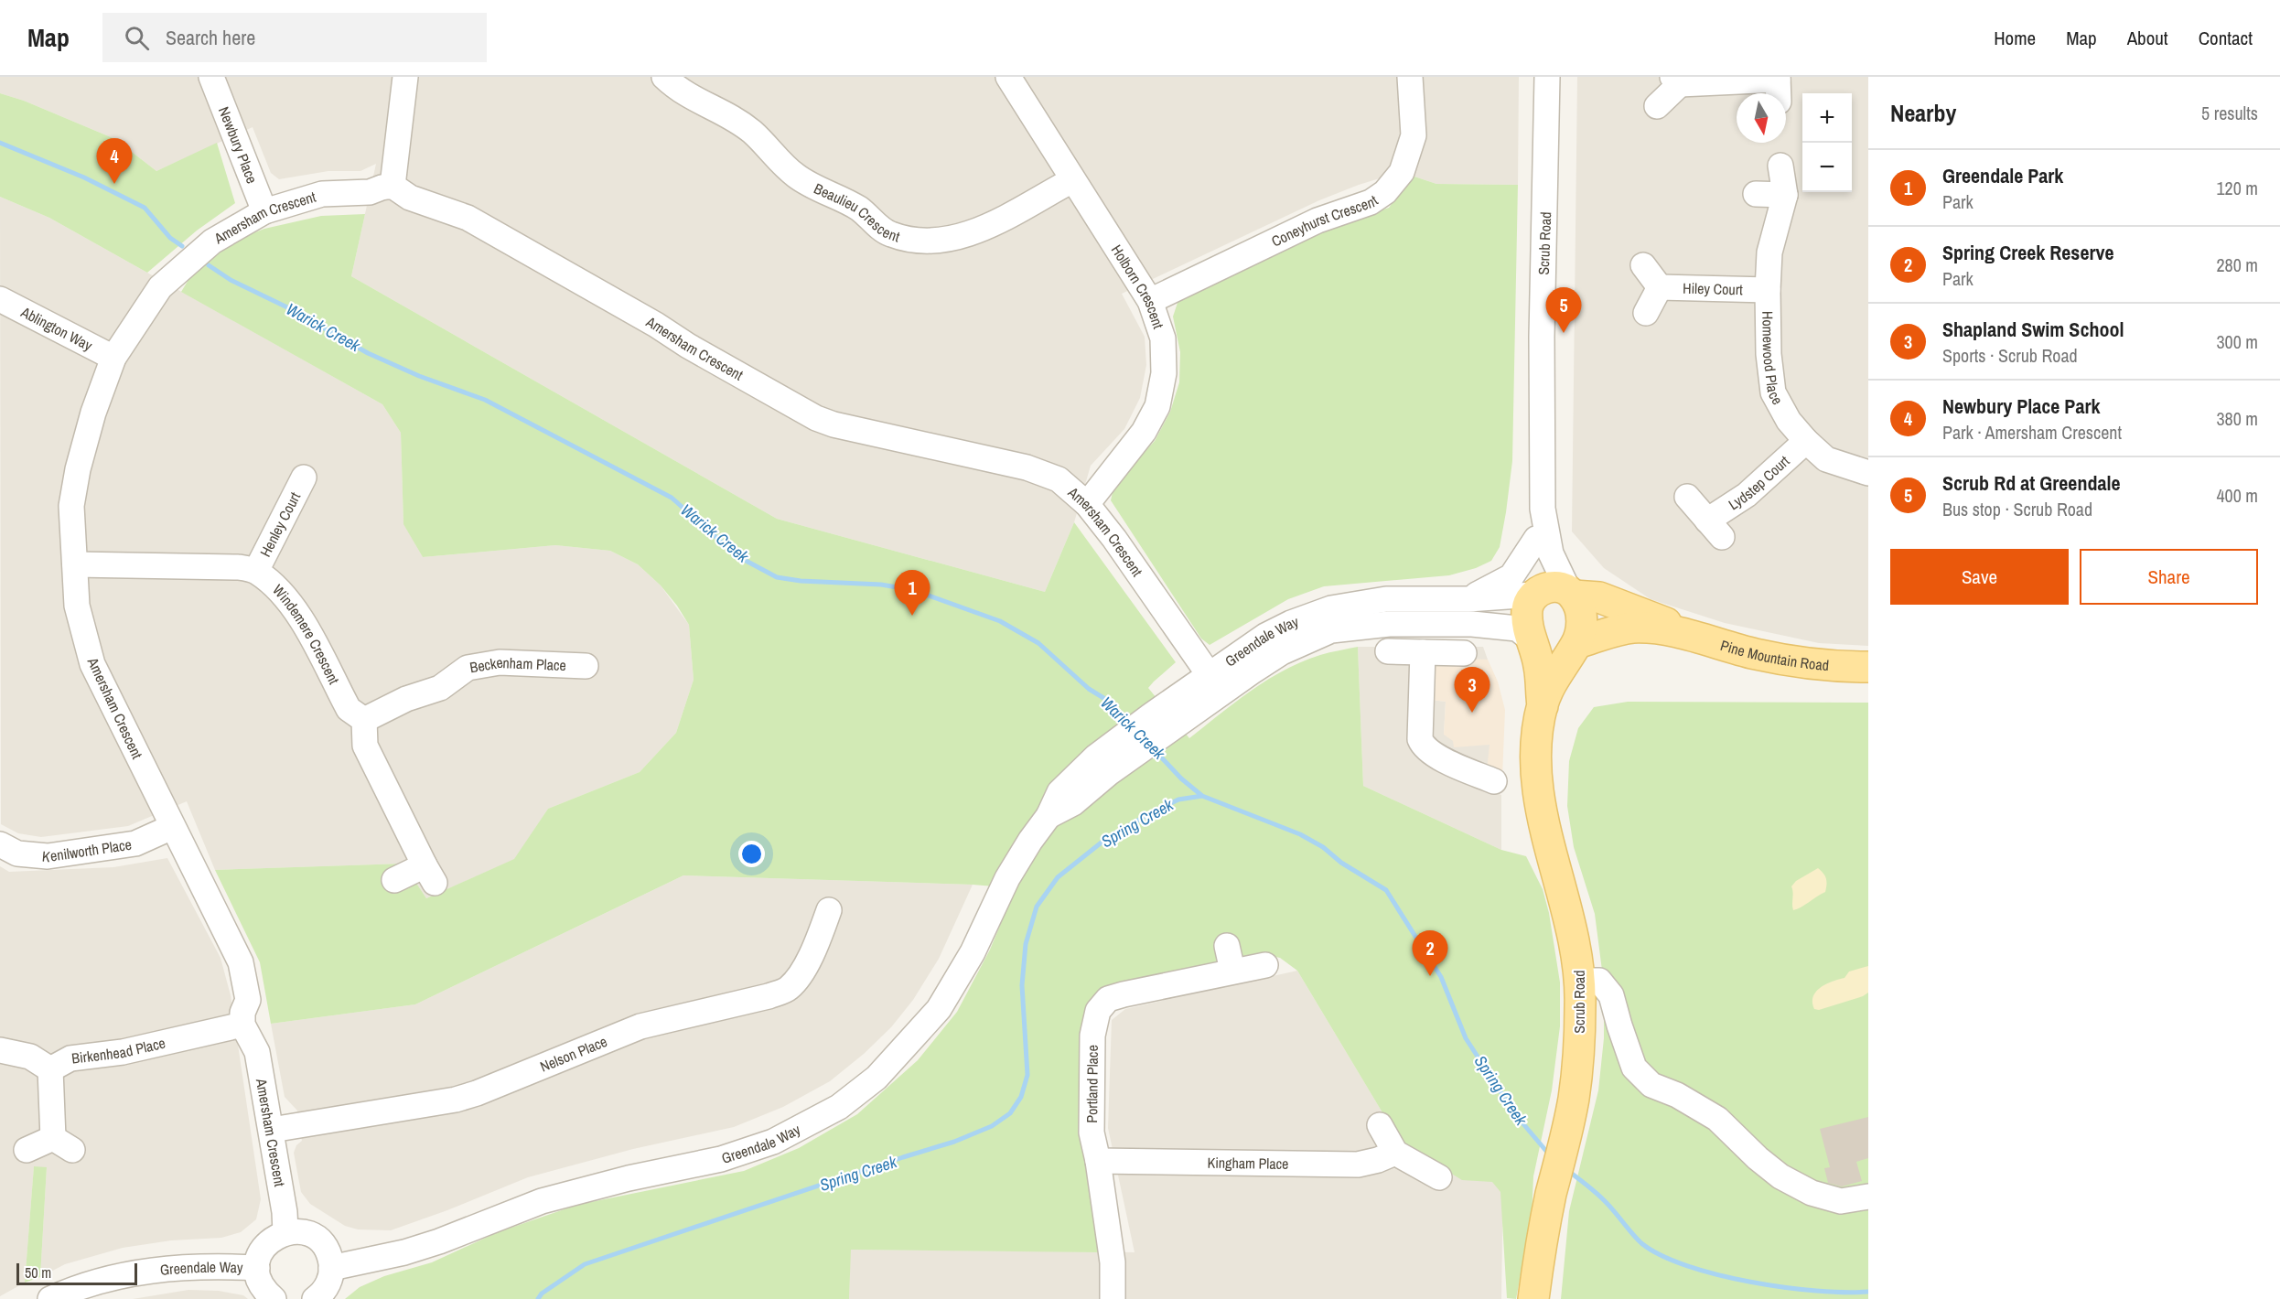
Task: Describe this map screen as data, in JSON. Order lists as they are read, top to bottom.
{
  "streets": {
    "main road": ["Scrub Road", "Pine Mountain Road"],
    "street": [
      "Newbury Place",
      "Beaulieu Crescent",
      "Amersham Crescent",
      "Coneyhurst Crescent",
      "Holborn Crescent",
      "Hiley Court",
      "Ablington Way",
      "Homewood Place",
      "Lydstep Court",
      "Henley Court",
      "Windemere Crescent",
      "Greendale Way",
      "Beckenham Place",
      "Kenilworth Place",
      "Birkenhead Place",
      "Nelson Place",
      "Portland Place",
      "Kingham Place"
    ]
  },
  "crossings": [
    ["Newbury Place", "Amersham Crescent"],
    ["Beaulieu Crescent", "Holborn Crescent"],
    ["Amersham Crescent", "Holborn Crescent"],
    ["Amersham Crescent", "Ablington Way"],
    ["Amersham Crescent", "Greendale Way"],
    ["Amersham Crescent", "Kenilworth Place"],
    ["Amersham Crescent", "Birkenhead Place"],
    ["Amersham Crescent", "Nelson Place"],
    ["Coneyhurst Crescent", "Holborn Crescent"],
    ["Scrub Road", "Greendale Way"],
    ["Scrub Road", "Pine Mountain Road"],
    ["Hiley Court", "Homewood Place"],
    ["Homewood Place", "Lydstep Court"],
    ["Henley Court", "Windemere Crescent"],
    ["Windemere Crescent", "Beckenham Place"],
    ["Greendale Way", "Pine Mountain Road"],
    ["Portland Place", "Kingham Place"]
  ],
  "water": ["Warick Creek", "Spring Creek"],
  "scale_bar": "50 m",
  "north": "bottom",
  "page": {
    "header": "Map",
    "search": "Search here",
    "nav": [
      "Home",
      "Map",
      "About",
      "Contact"
    ],
    "heading": ["Nearby", "5 results"],
    "map_buttons": ["+", "−"],
    "pins": [
      "4",
      "5",
      "1",
      "3",
      "2"
    ],
    "list": [
      {
        "mark": "1",
        "name": "Greendale Park",
        "note": "Park",
        "value": "120 m"
      },
      {
        "mark": "2",
        "name": "Spring Creek Reserve",
        "note": "Park",
        "value": "280 m"
      },
      {
        "mark": "3",
        "name": "Shapland Swim School",
        "note": "Sports · Scrub Road",
        "value": "300 m"
      },
      {
        "mark": "4",
        "name": "Newbury Place Park",
        "note": "Park · Amersham Crescent",
        "value": "380 m"
      },
      {
        "mark": "5",
        "name": "Scrub Rd at Greendale",
        "note": "Bus stop · Scrub Road",
        "value": "400 m"
      }
    ],
    "buttons": ["Save", "Share"],
    "scale": "50 m"
  }
}
